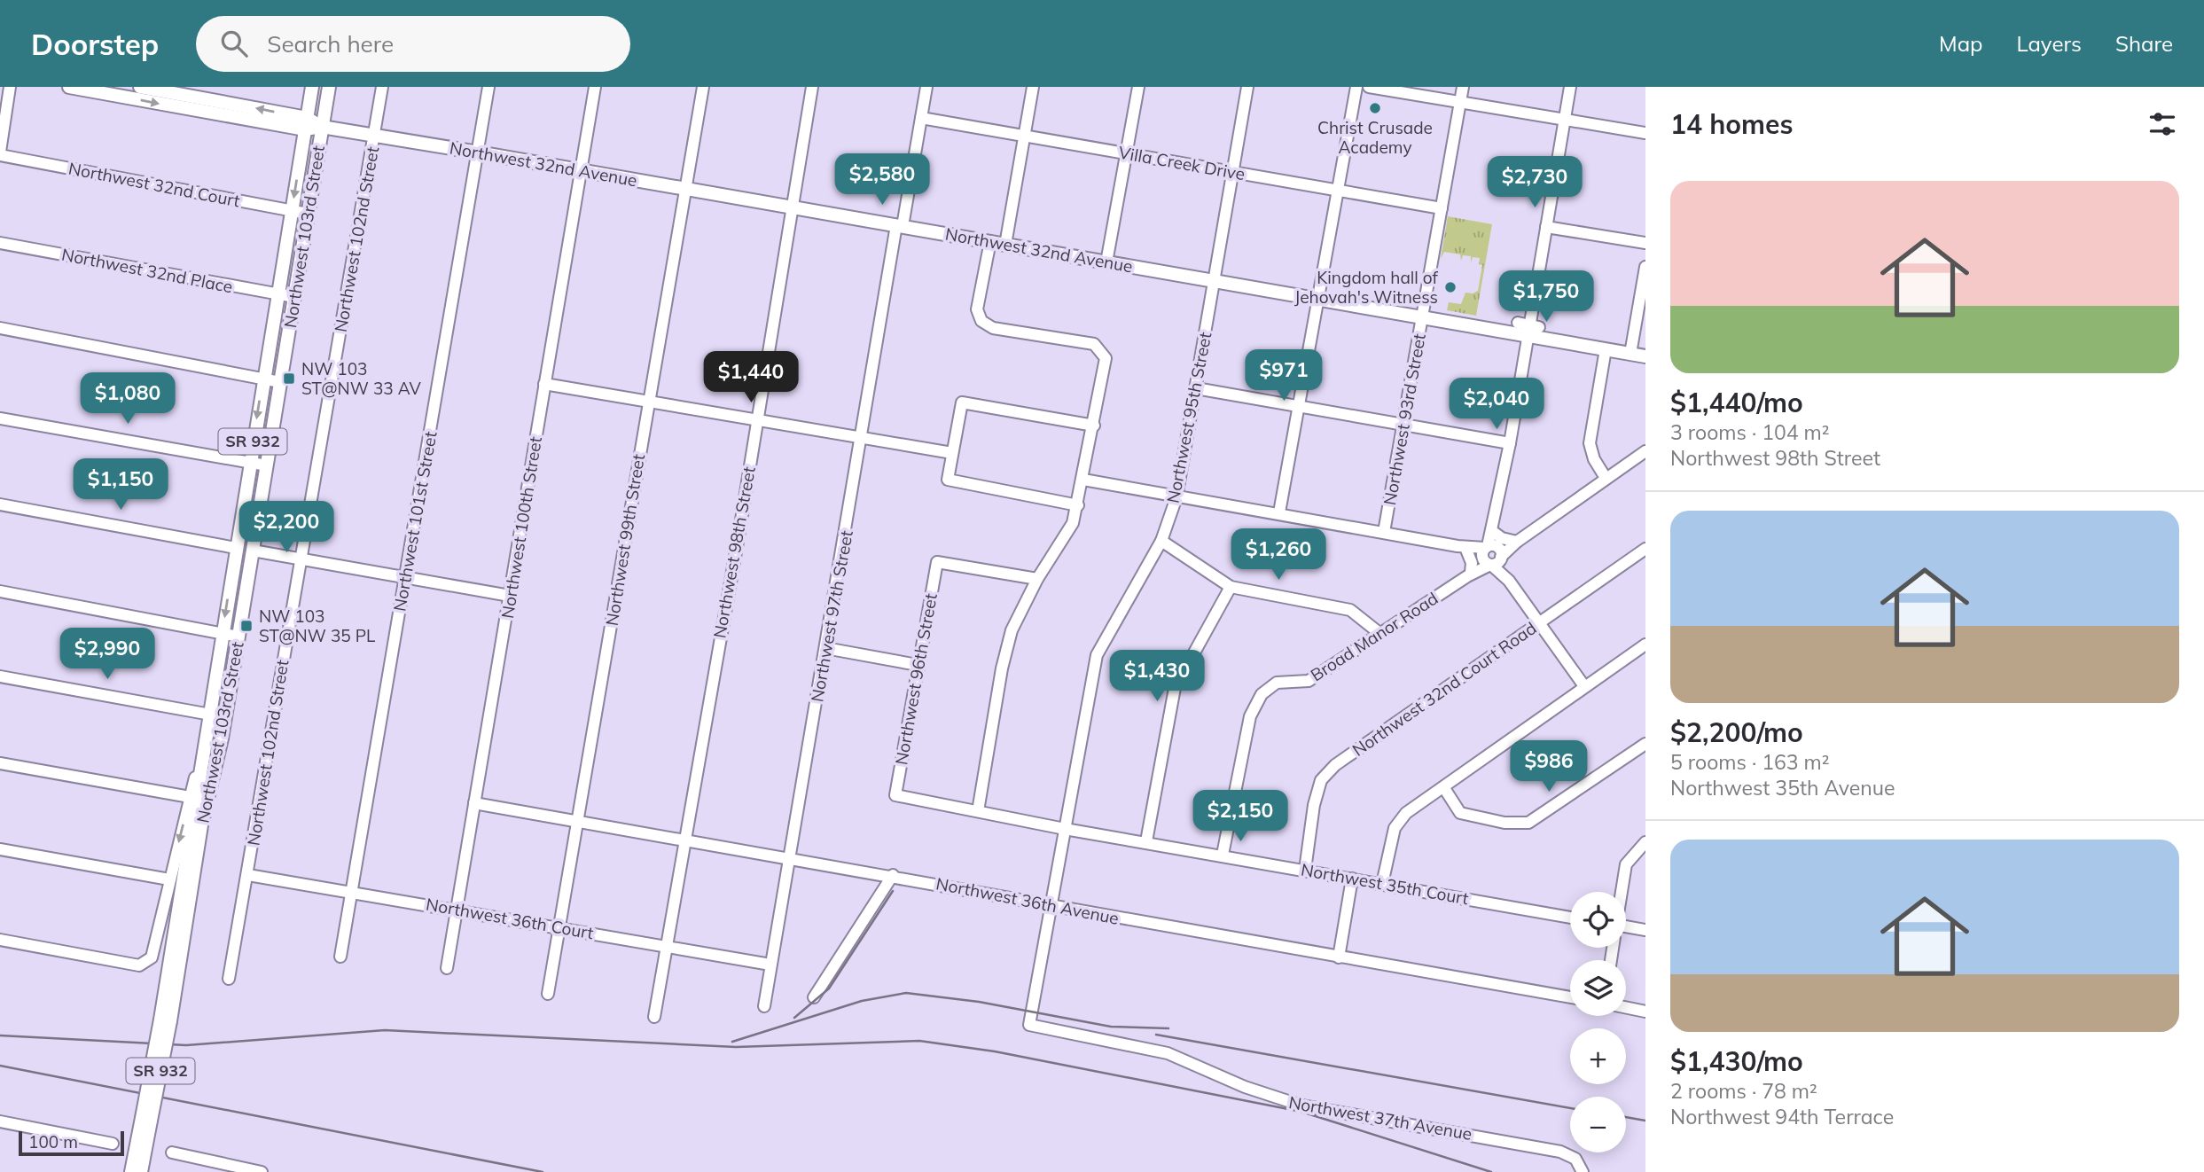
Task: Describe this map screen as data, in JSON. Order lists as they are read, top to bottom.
{
  "streets": {
    "main road": ["Northwest 32nd Avenue", "Northwest 103rd Street", "SR 932"],
    "street": [
      "Villa Creek Drive",
      "Northwest 32nd Court",
      "Northwest 102nd Street",
      "Northwest 32nd Place",
      "Northwest 95th Street",
      "Northwest 93rd Street",
      "Northwest 101st Street",
      "Northwest 100th Street",
      "Northwest 99th Street",
      "Northwest 98th Street",
      "Northwest 97th Street",
      "Broad Manor Road",
      "Northwest 96th Street",
      "Northwest 32nd Court Road",
      "Northwest 35th Court",
      "Northwest 36th Avenue",
      "Northwest 36th Court",
      "Northwest 37th Avenue"
    ]
  },
  "crossings": [
    ["Villa Creek Drive", "Northwest 95th Street"],
    ["Villa Creek Drive", "Northwest 93rd Street"],
    ["Villa Creek Drive", "Northwest 97th Street"],
    ["Northwest 32nd Avenue", "Northwest 103rd Street"],
    ["Northwest 32nd Avenue", "Northwest 102nd Street"],
    ["Northwest 32nd Avenue", "Northwest 95th Street"],
    ["Northwest 32nd Avenue", "Northwest 93rd Street"],
    ["Northwest 32nd Avenue", "Northwest 101st Street"],
    ["Northwest 32nd Avenue", "Northwest 100th Street"],
    ["Northwest 32nd Avenue", "Northwest 99th Street"],
    ["Northwest 32nd Avenue", "Northwest 98th Street"],
    ["Northwest 32nd Avenue", "Northwest 97th Street"],
    ["Northwest 32nd Court", "Northwest 103rd Street"],
    ["Northwest 103rd Street", "Northwest 32nd Place"],
    ["Northwest 103rd Street", "SR 932"],
    ["Northwest 102nd Street", "Northwest 36th Court"],
    ["Northwest 95th Street", "Northwest 35th Court"],
    ["Northwest 95th Street", "Northwest 36th Avenue"],
    ["Northwest 95th Street", "Northwest 37th Avenue"],
    ["Northwest 101st Street", "Northwest 36th Court"],
    ["Northwest 100th Street", "Northwest 36th Avenue"],
    ["Northwest 100th Street", "Northwest 36th Court"],
    ["Northwest 99th Street", "Northwest 36th Avenue"],
    ["Northwest 99th Street", "Northwest 36th Court"],
    ["Northwest 98th Street", "Northwest 36th Avenue"],
    ["Northwest 98th Street", "Northwest 36th Court"],
    ["Northwest 97th Street", "Northwest 36th Avenue"],
    ["Northwest 97th Street", "Northwest 36th Court"],
    ["Broad Manor Road", "Northwest 35th Court"],
    ["Northwest 96th Street", "Northwest 35th Court"],
    ["Northwest 32nd Court Road", "Northwest 35th Court"]
  ],
  "places": {
    "other": ["Christ Crusade Academy", "Kingdom hall of Jehovah's Witness"],
    "transit": ["NW 103 ST@NW 33 AV", "NW 103 ST@NW 35 PL"]
  },
  "scale_bar": "100 m",
  "page": {
    "header": "Doorstep",
    "search": "Search here",
    "nav": ["Map", "Layers", "Share"],
    "heading": "14 homes",
    "price": [
      "$2,580",
      "$2,730",
      "$1,750",
      "$971",
      "$1,440",
      "$1,080",
      "$2,040",
      "$1,150",
      "$2,200",
      "$1,260",
      "$2,990",
      "$1,430",
      "$986",
      "$2,150"
    ],
    "list": [
      {
        "name": "$1,440/mo",
        "note": "3 rooms · 104 m² · Northwest 98th Street"
      },
      {
        "name": "$2,200/mo",
        "note": "5 rooms · 163 m² · Northwest 35th Avenue"
      },
      {
        "name": "$1,430/mo",
        "note": "2 rooms · 78 m² · Northwest 94th Terrace"
      }
    ],
    "map_buttons": ["+", "−"],
    "scale": "100 m"
  }
}
